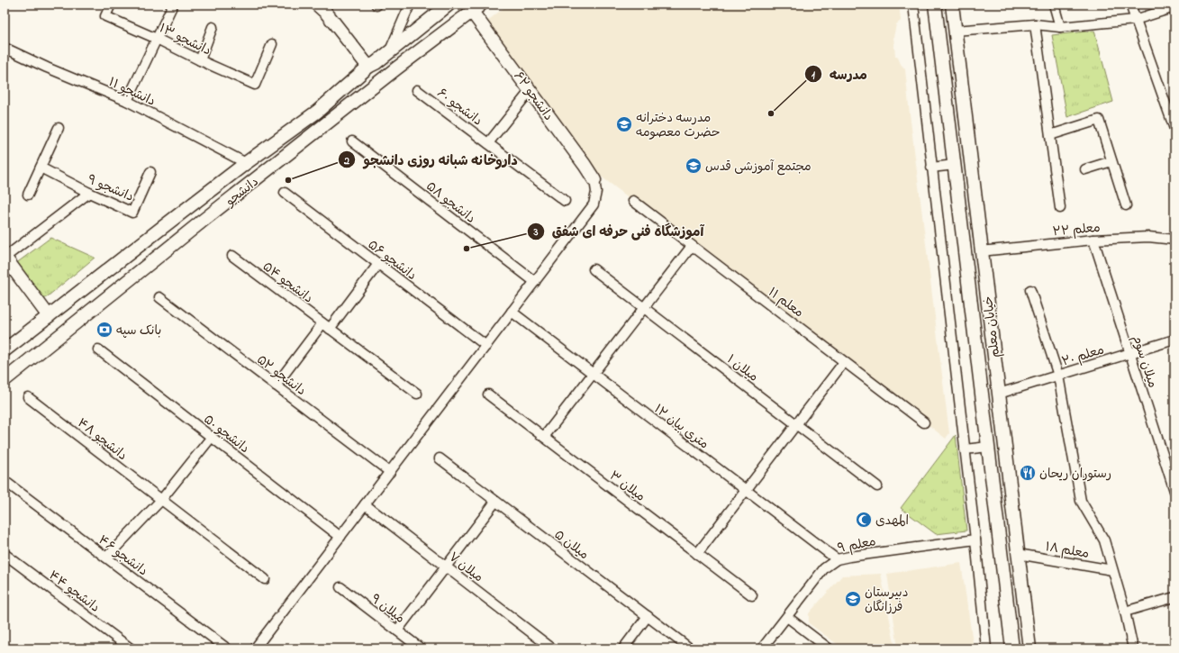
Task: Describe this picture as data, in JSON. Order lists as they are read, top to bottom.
{
  "streets": {
    "main road": ["دانشجو ۶۲", "دانشجو", "خیابان معلم"],
    "street": [
      "دانشجو ۱۳",
      "دانشجو ۱۱",
      "دانشجو ۶۰",
      "دانشجو ۹",
      "دانشجو ۵۸",
      "معلم ۲۲",
      "دانشجو ۵۶",
      "دانشجو ۵۴",
      "معلم ۱۱",
      "معلم ۲۰",
      "میلان سوم",
      "میلان ۱",
      "دانشجو ۵۲",
      "۱۲ متری بیان",
      "دانشجو ۵۰",
      "دانشجو ۴۸",
      "میلان ۳",
      "میلان ۵",
      "معلم ۹",
      "معلم ۱۸",
      "دانشجو ۴۶",
      "میلان ۷",
      "دانشجو ۴۴",
      "میلان ۹"
    ]
  },
  "crossings": [
    ["دانشجو ۱۱", "دانشجو"],
    ["دانشجو ۶۲", "دانشجو ۶۰"],
    ["دانشجو ۶۲", "دانشجو"],
    ["معلم ۲۲", "خیابان معلم"],
    ["معلم ۲۲", "میلان سوم"],
    ["خیابان معلم", "معلم ۲۰"],
    ["خیابان معلم", "معلم ۱۸"],
    ["معلم ۲۰", "میلان سوم"],
    ["۱۲ متری بیان", "معلم ۹"]
  ],
  "places": {
    "other": ["مدرسه", "داروخانه شبانه روزی دانشجو", "آموزشگاه فنی حرفه ای شفق"],
    "school or university": ["مدرسه دخترانه حضرت معصومه", "مجتمع آموزشی قدس", "دبیرستان فرزانگان"],
    "bank": ["بانک سپه"],
    "restaurant": ["رستوران ریحان"],
    "mosque": ["المهدی"]
  }
}
